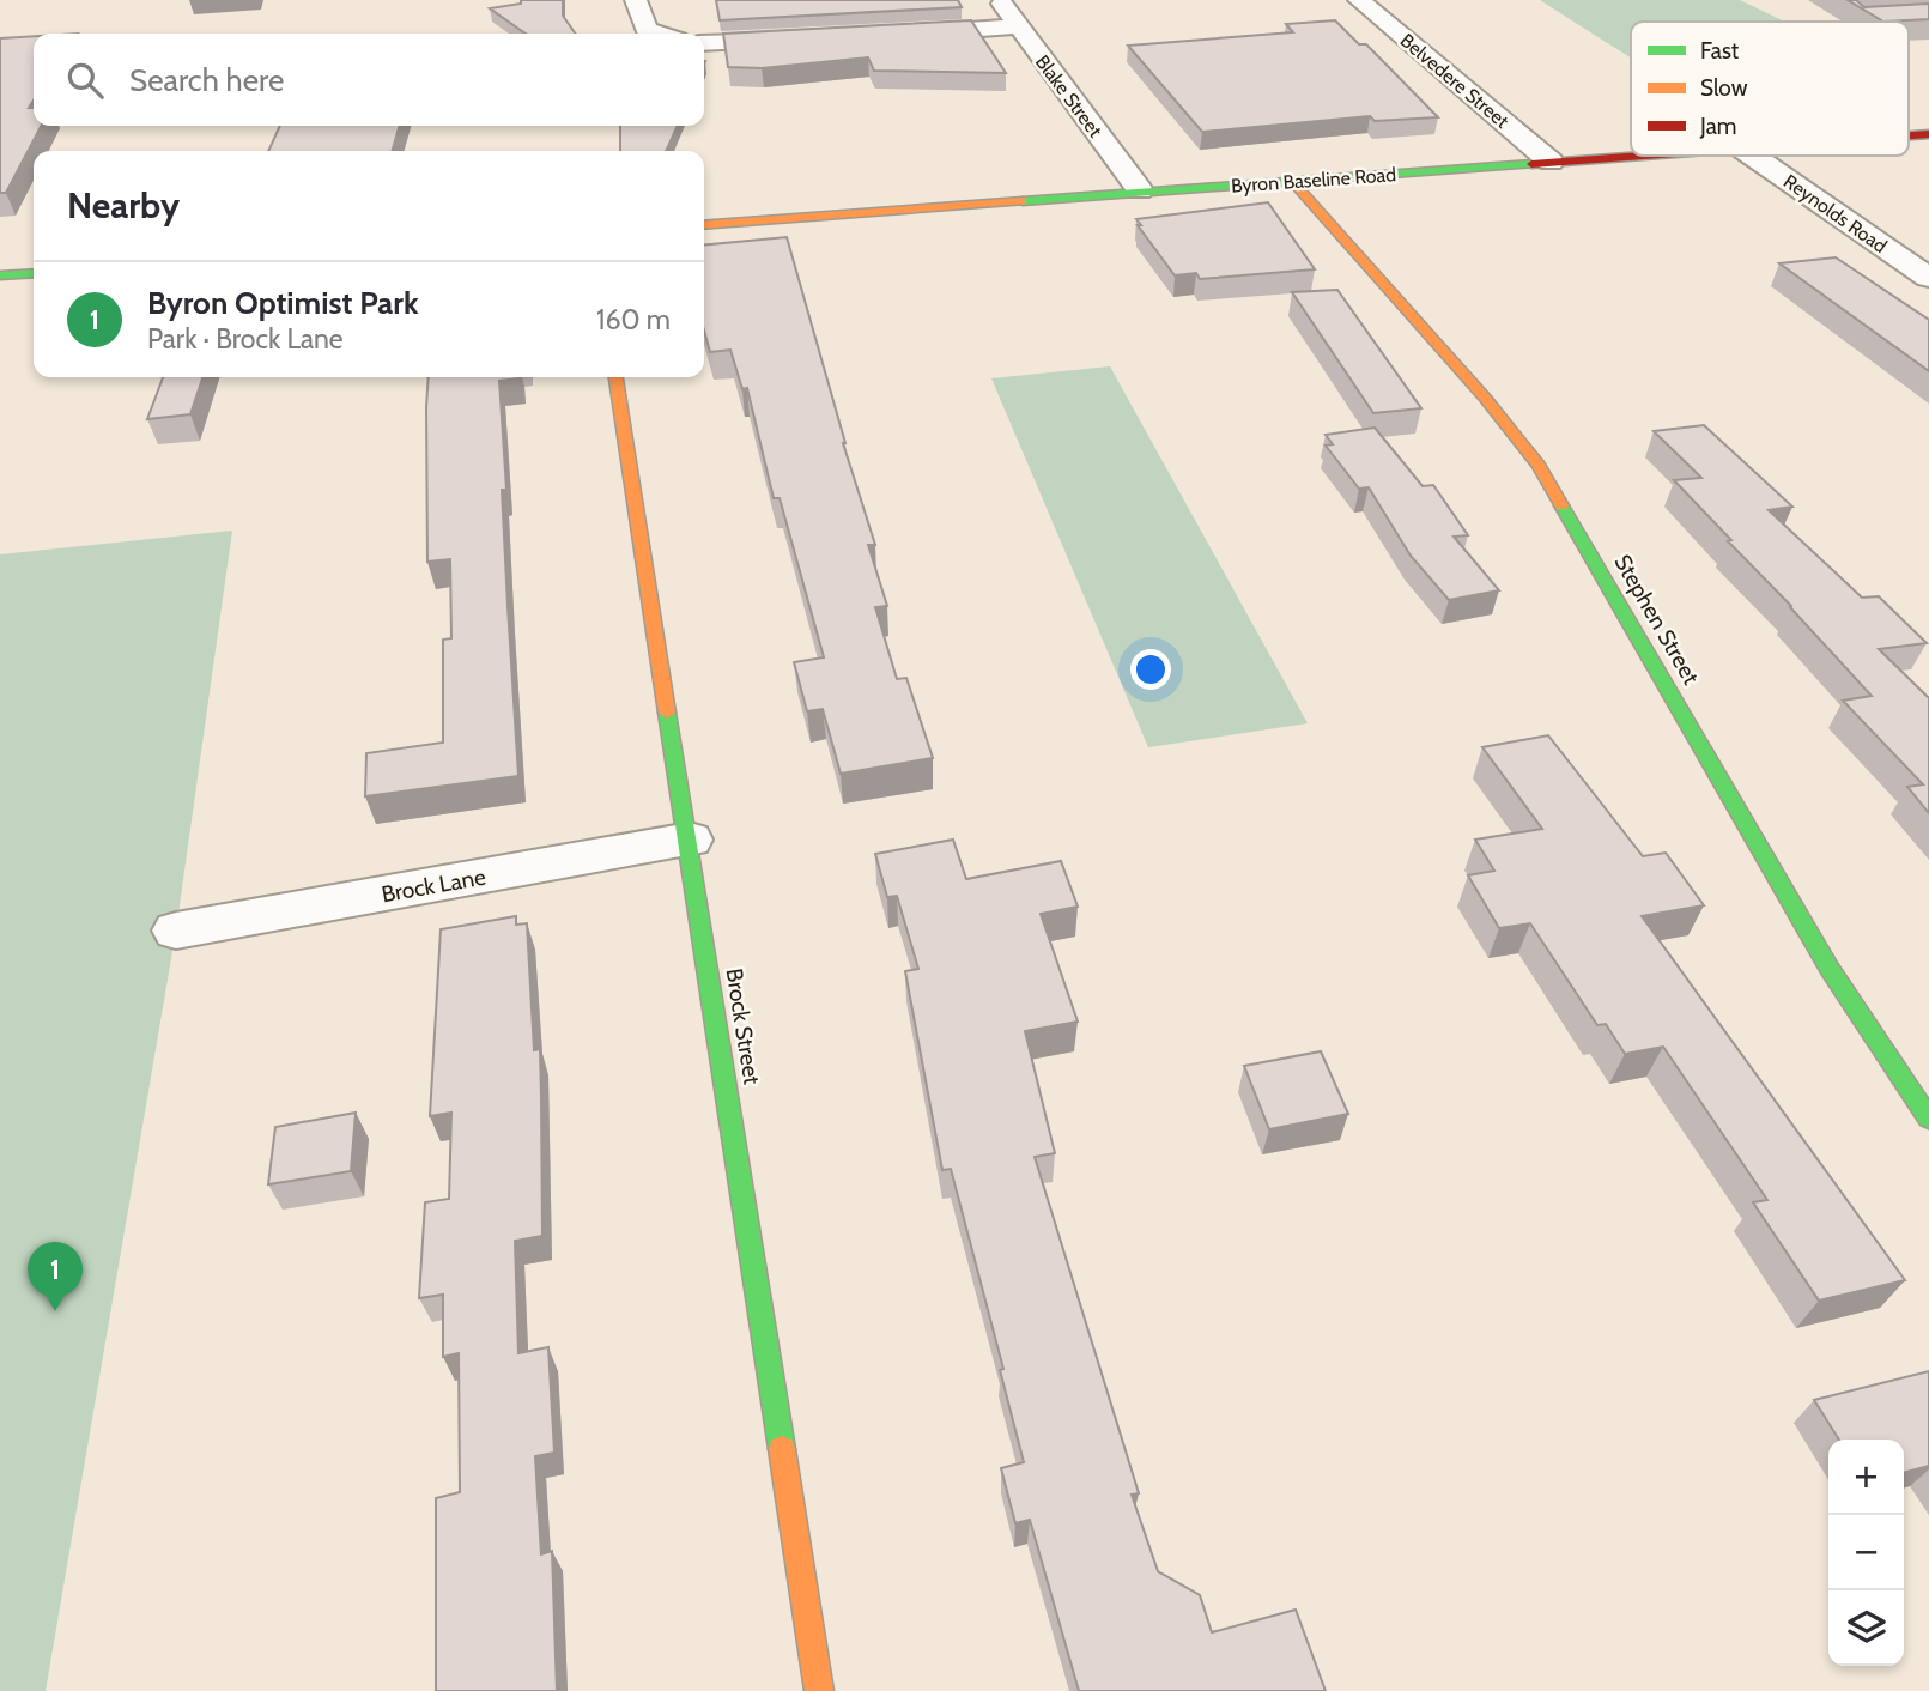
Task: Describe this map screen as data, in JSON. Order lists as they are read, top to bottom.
{
  "streets": {
    "street": [
      "Belvedere Street",
      "Blake Street",
      "Byron Baseline Road",
      "Reynolds Road",
      "Stephen Street",
      "Brock Lane",
      "Brock Street"
    ]
  },
  "crossings": [
    ["Belvedere Street", "Byron Baseline Road"],
    ["Blake Street", "Byron Baseline Road"],
    ["Byron Baseline Road", "Stephen Street"],
    ["Brock Lane", "Brock Street"]
  ],
  "legend": ["Fast", "Slow", "Jam"],
  "page": {
    "search": "Search here",
    "heading": "Nearby",
    "list": [
      {
        "mark": "1",
        "name": "Byron Optimist Park",
        "note": "Park · Brock Lane",
        "value": "160 m"
      }
    ],
    "pins": "1",
    "map_buttons": ["+", "−"]
  }
}
